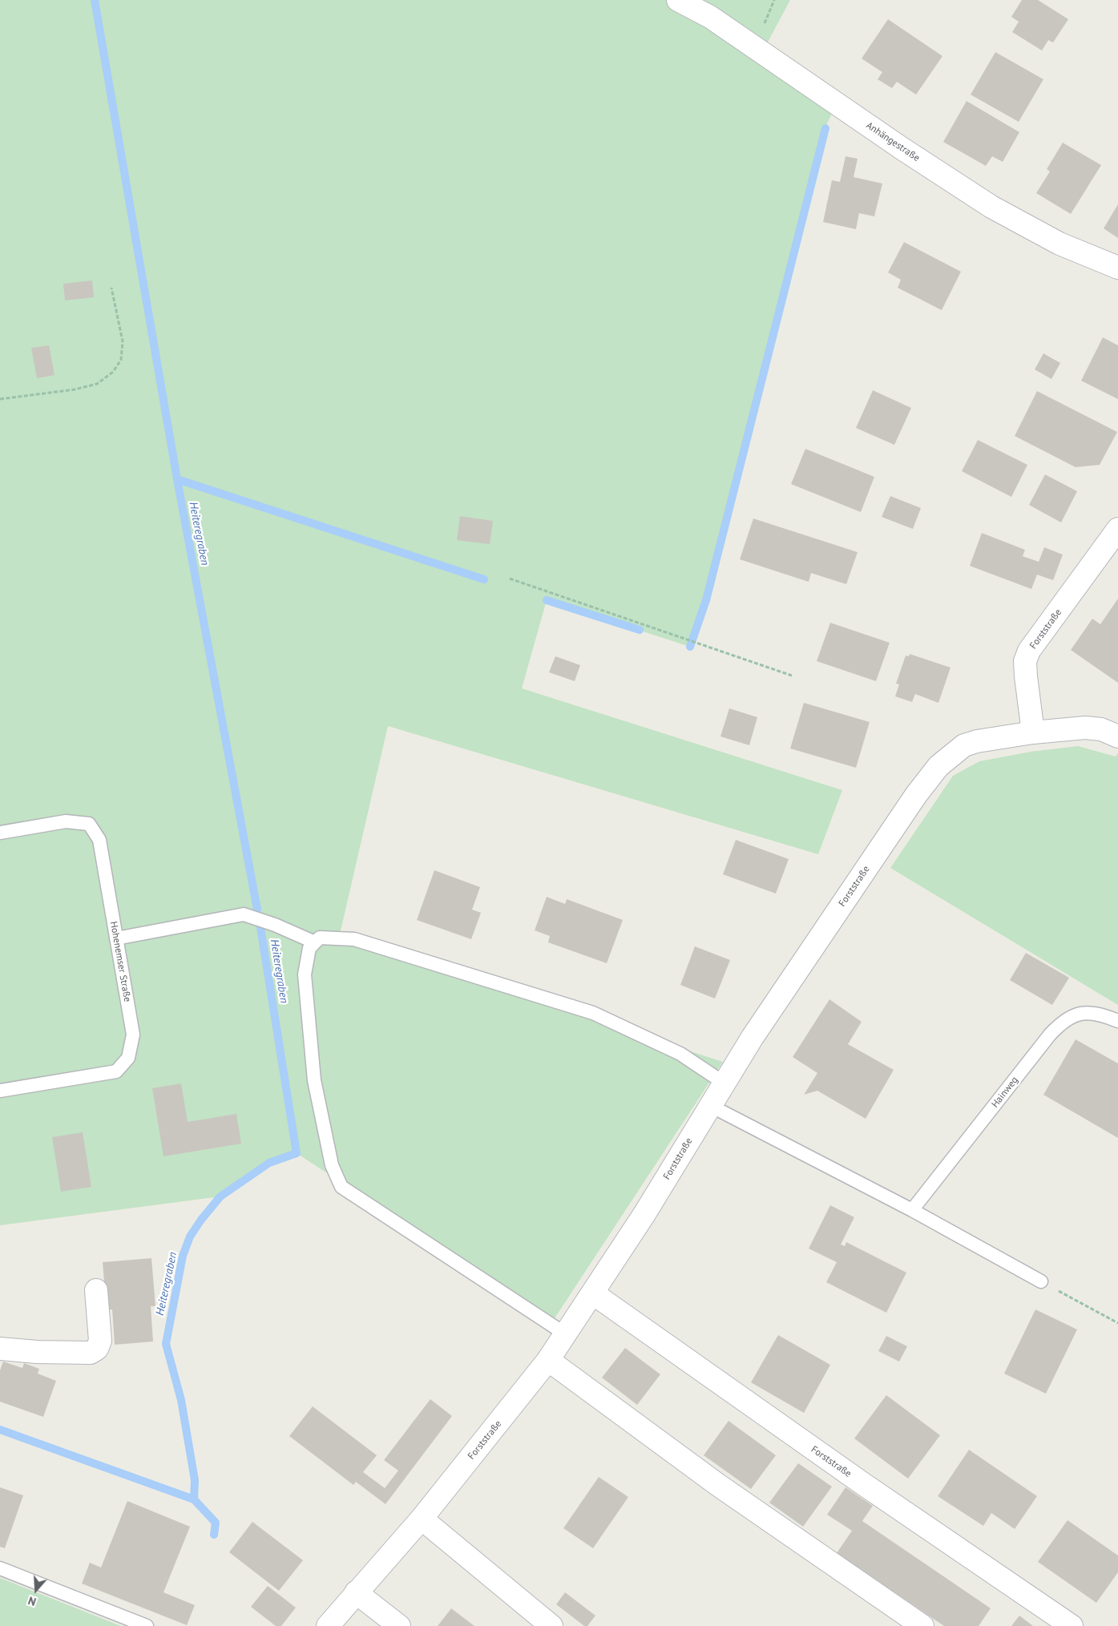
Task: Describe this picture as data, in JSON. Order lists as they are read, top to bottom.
{
  "streets": {
    "street": ["Anhängestraße", "Forststraße"],
    "lane": ["Hohenemser Straße", "Hainweg"]
  },
  "water": ["Heiteregraben"],
  "north": "bottom"
}
